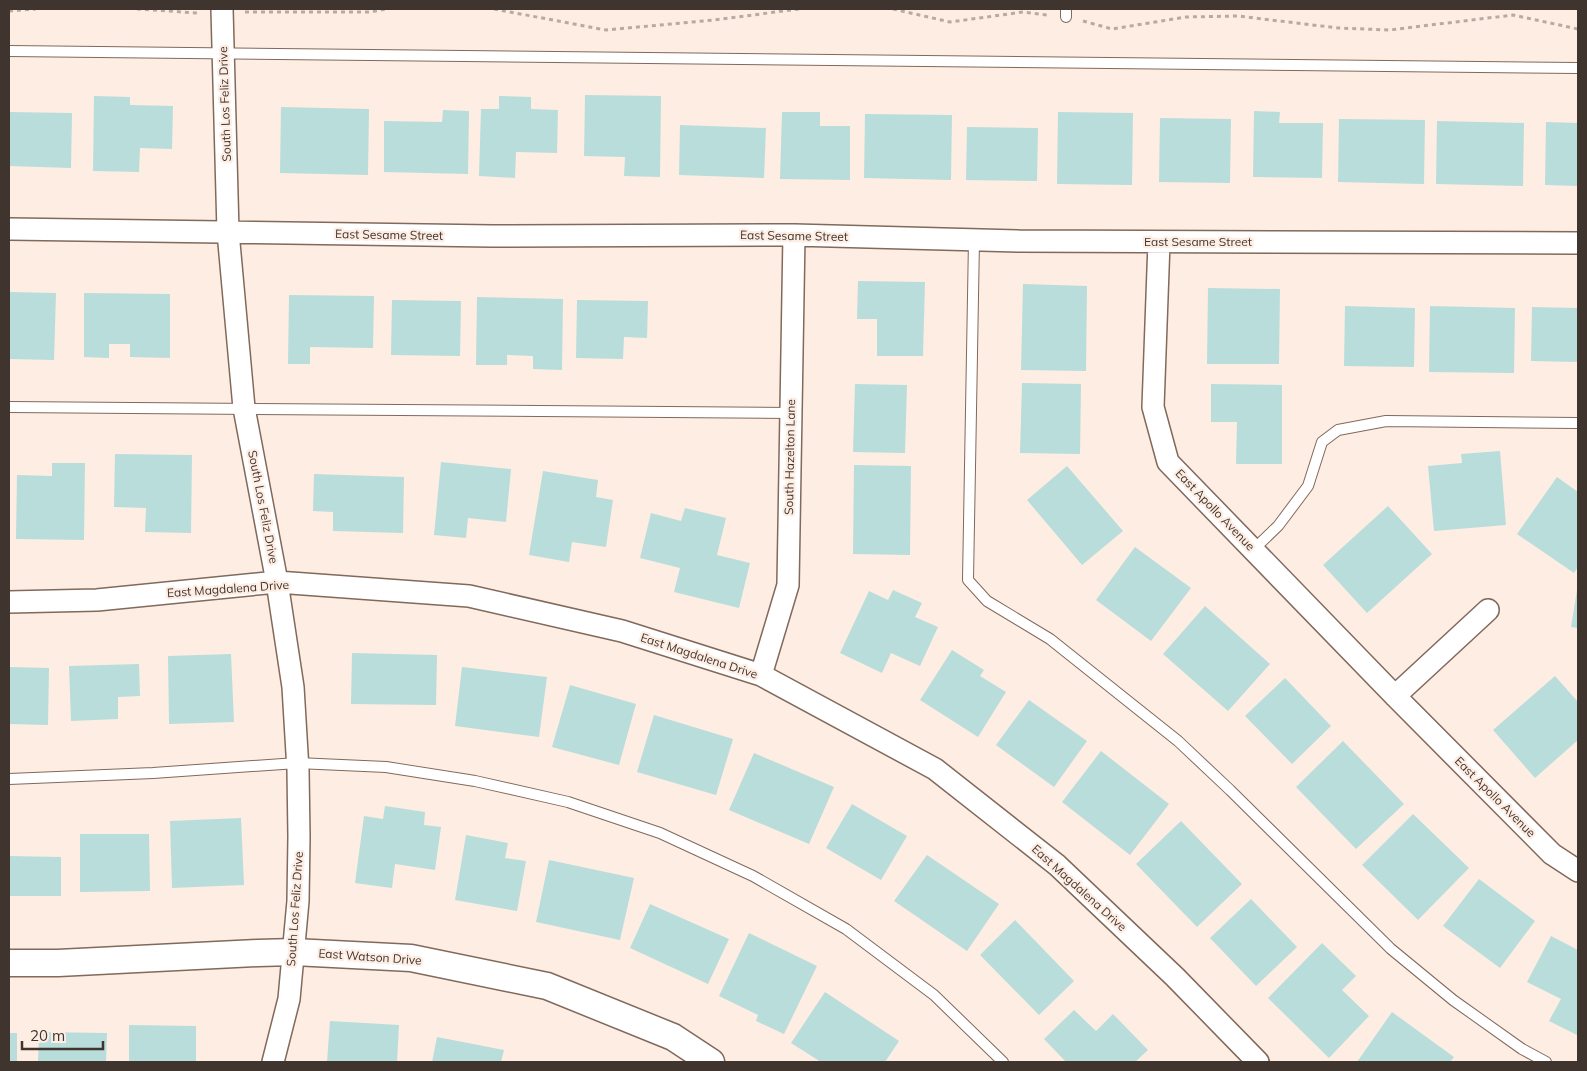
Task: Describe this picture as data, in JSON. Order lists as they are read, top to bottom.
{
  "streets": {
    "street": [
      "South Los Feliz Drive",
      "East Sesame Street",
      "South Hazelton Lane",
      "East Apollo Avenue",
      "East Magdalena Drive",
      "East Watson Drive"
    ]
  },
  "crossings": [
    ["South Los Feliz Drive", "East Sesame Street"],
    ["South Los Feliz Drive", "East Magdalena Drive"],
    ["South Los Feliz Drive", "East Watson Drive"],
    ["East Sesame Street", "South Hazelton Lane"],
    ["East Sesame Street", "East Apollo Avenue"],
    ["South Hazelton Lane", "East Magdalena Drive"]
  ],
  "scale_bar": "20 m"
}
